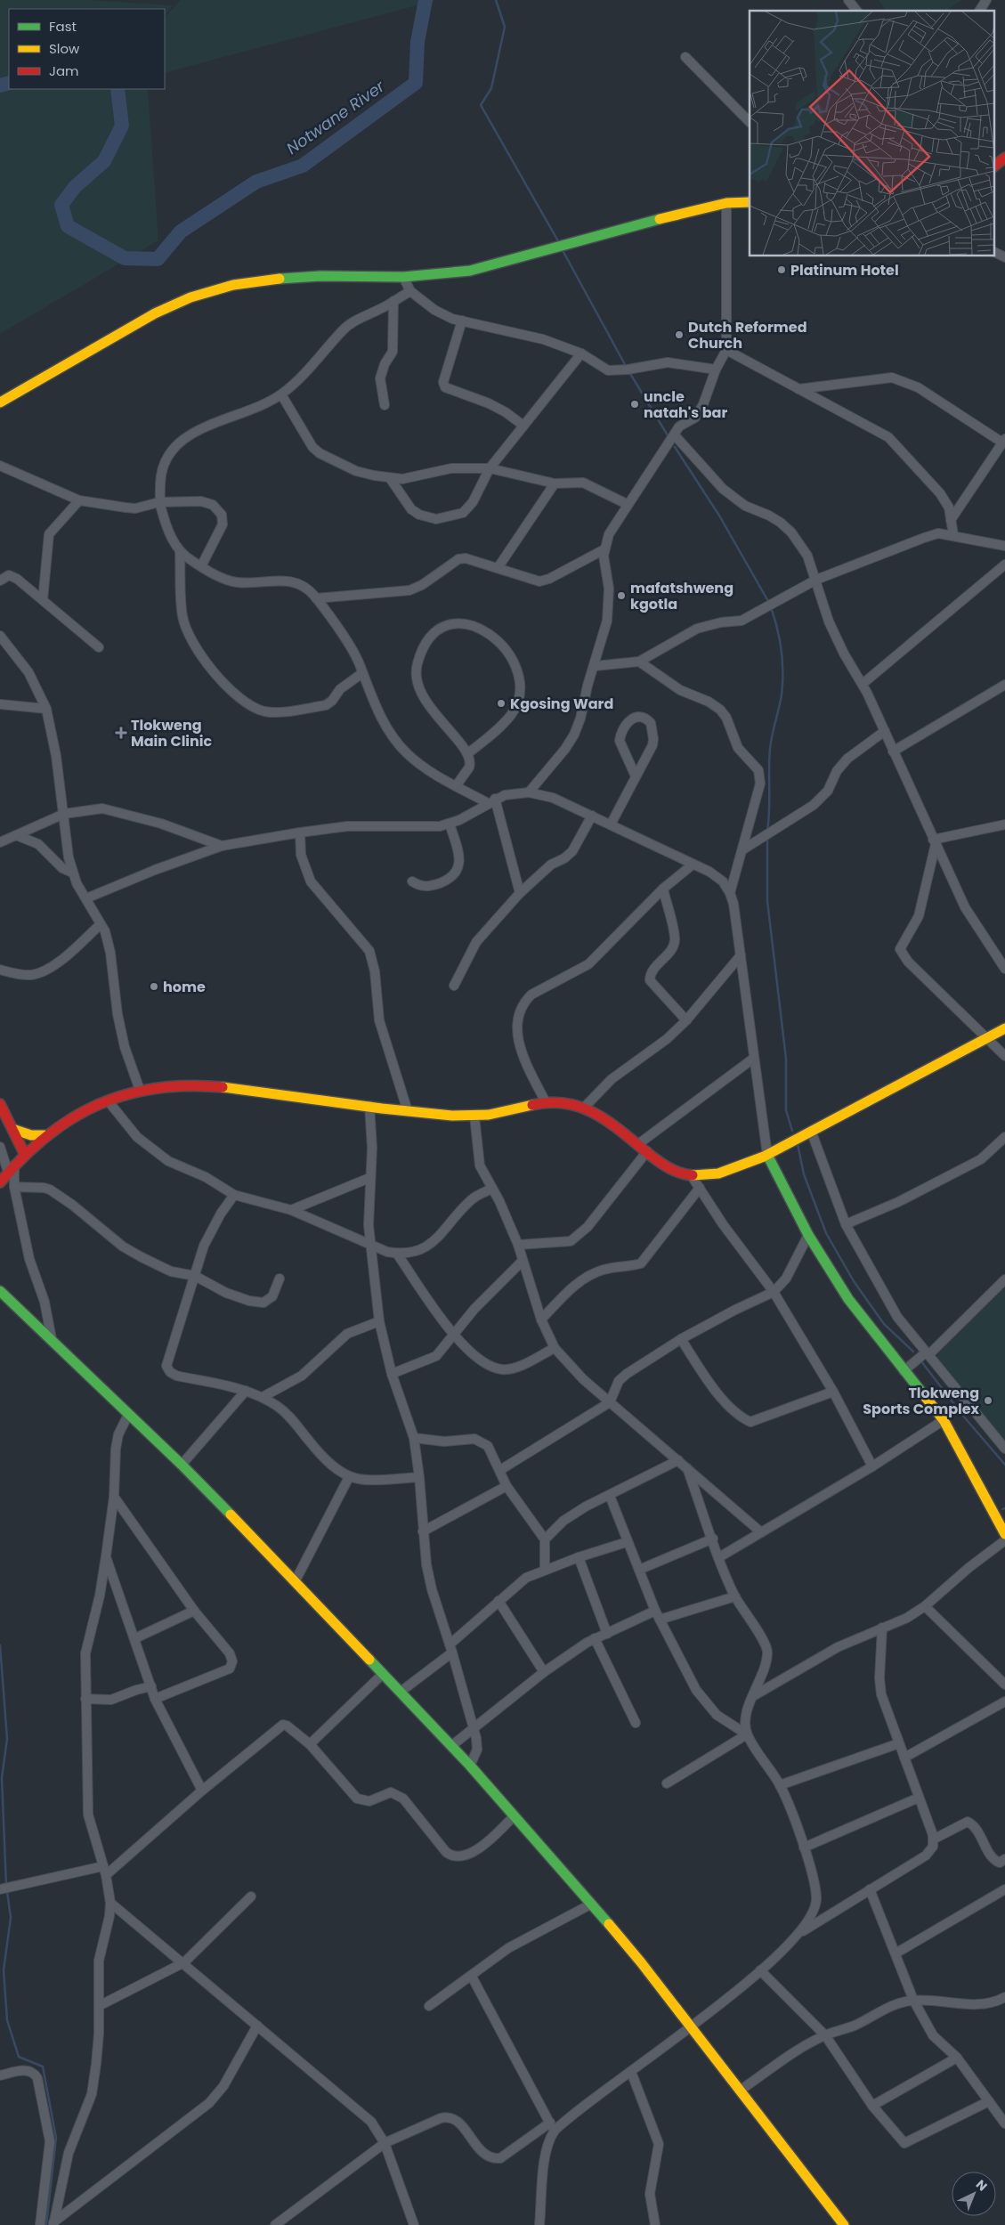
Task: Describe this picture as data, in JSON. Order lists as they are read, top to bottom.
{
  "water": ["Notwane River"],
  "places": {
    "other": [
      "Platinum Hotel",
      "Dutch Reformed Church",
      "uncle natah's bar",
      "mafatshweng kgotla",
      "Kgosing Ward",
      "home",
      "Tlokweng Sports Complex"
    ],
    "health": ["Tlokweng Main Clinic"]
  },
  "legend": ["Fast", "Slow", "Jam"],
  "north": "top right"
}
